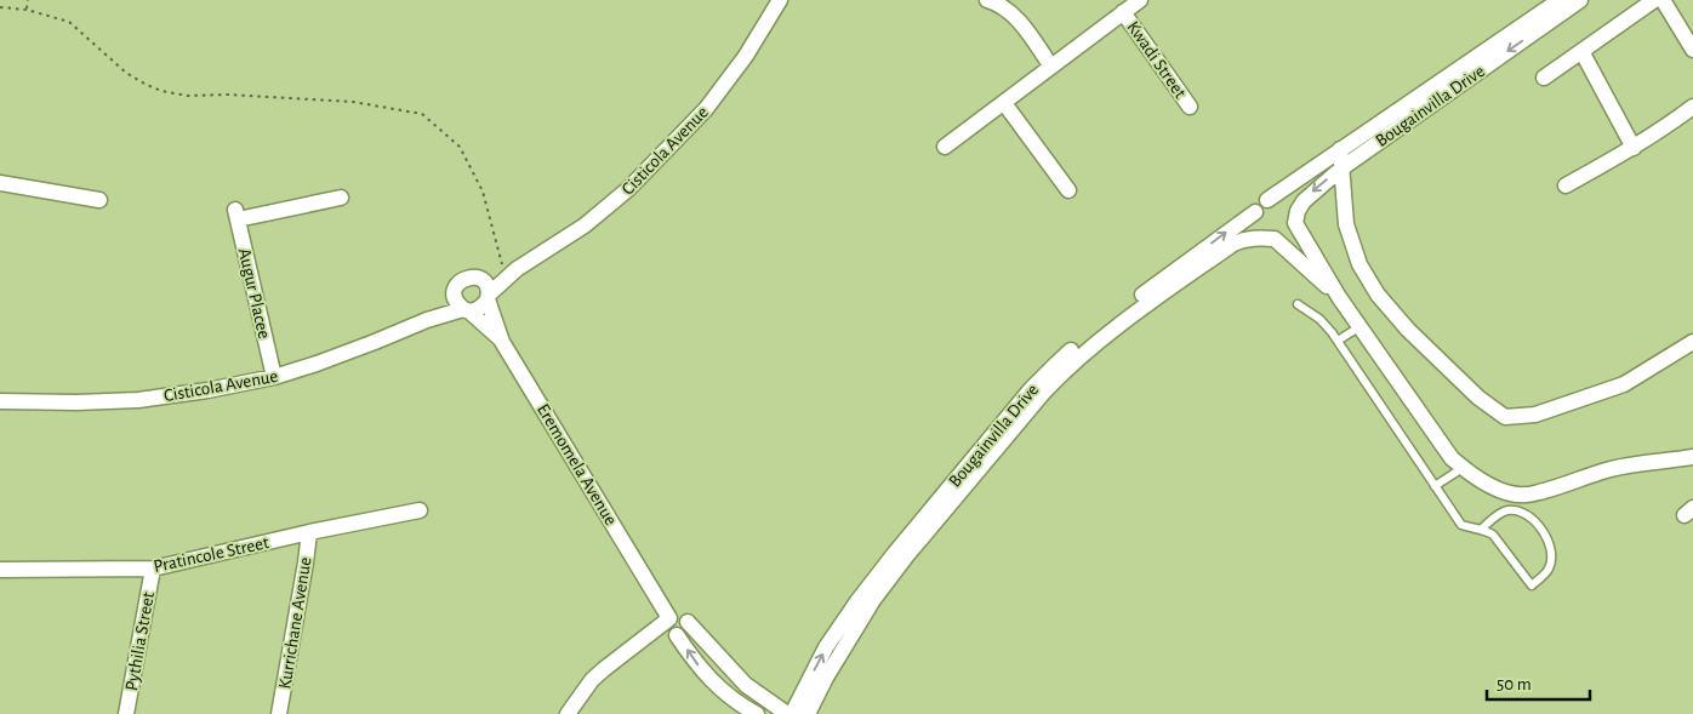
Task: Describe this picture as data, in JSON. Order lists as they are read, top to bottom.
{
  "streets": {
    "street": [
      "Kwadi Street",
      "Bougainvilla Drive",
      "Cisticola Avenue",
      "Augur Placee",
      "Eremomela Avenue",
      "Pratincole Street",
      "Kurrichane Avenue",
      "Pythilia Street"
    ]
  },
  "crossings": [
    ["Bougainvilla Drive", "Eremomela Avenue"],
    ["Cisticola Avenue", "Augur Placee"],
    ["Cisticola Avenue", "Eremomela Avenue"],
    ["Pratincole Street", "Kurrichane Avenue"],
    ["Pratincole Street", "Pythilia Street"]
  ],
  "scale_bar": "50 m"
}
